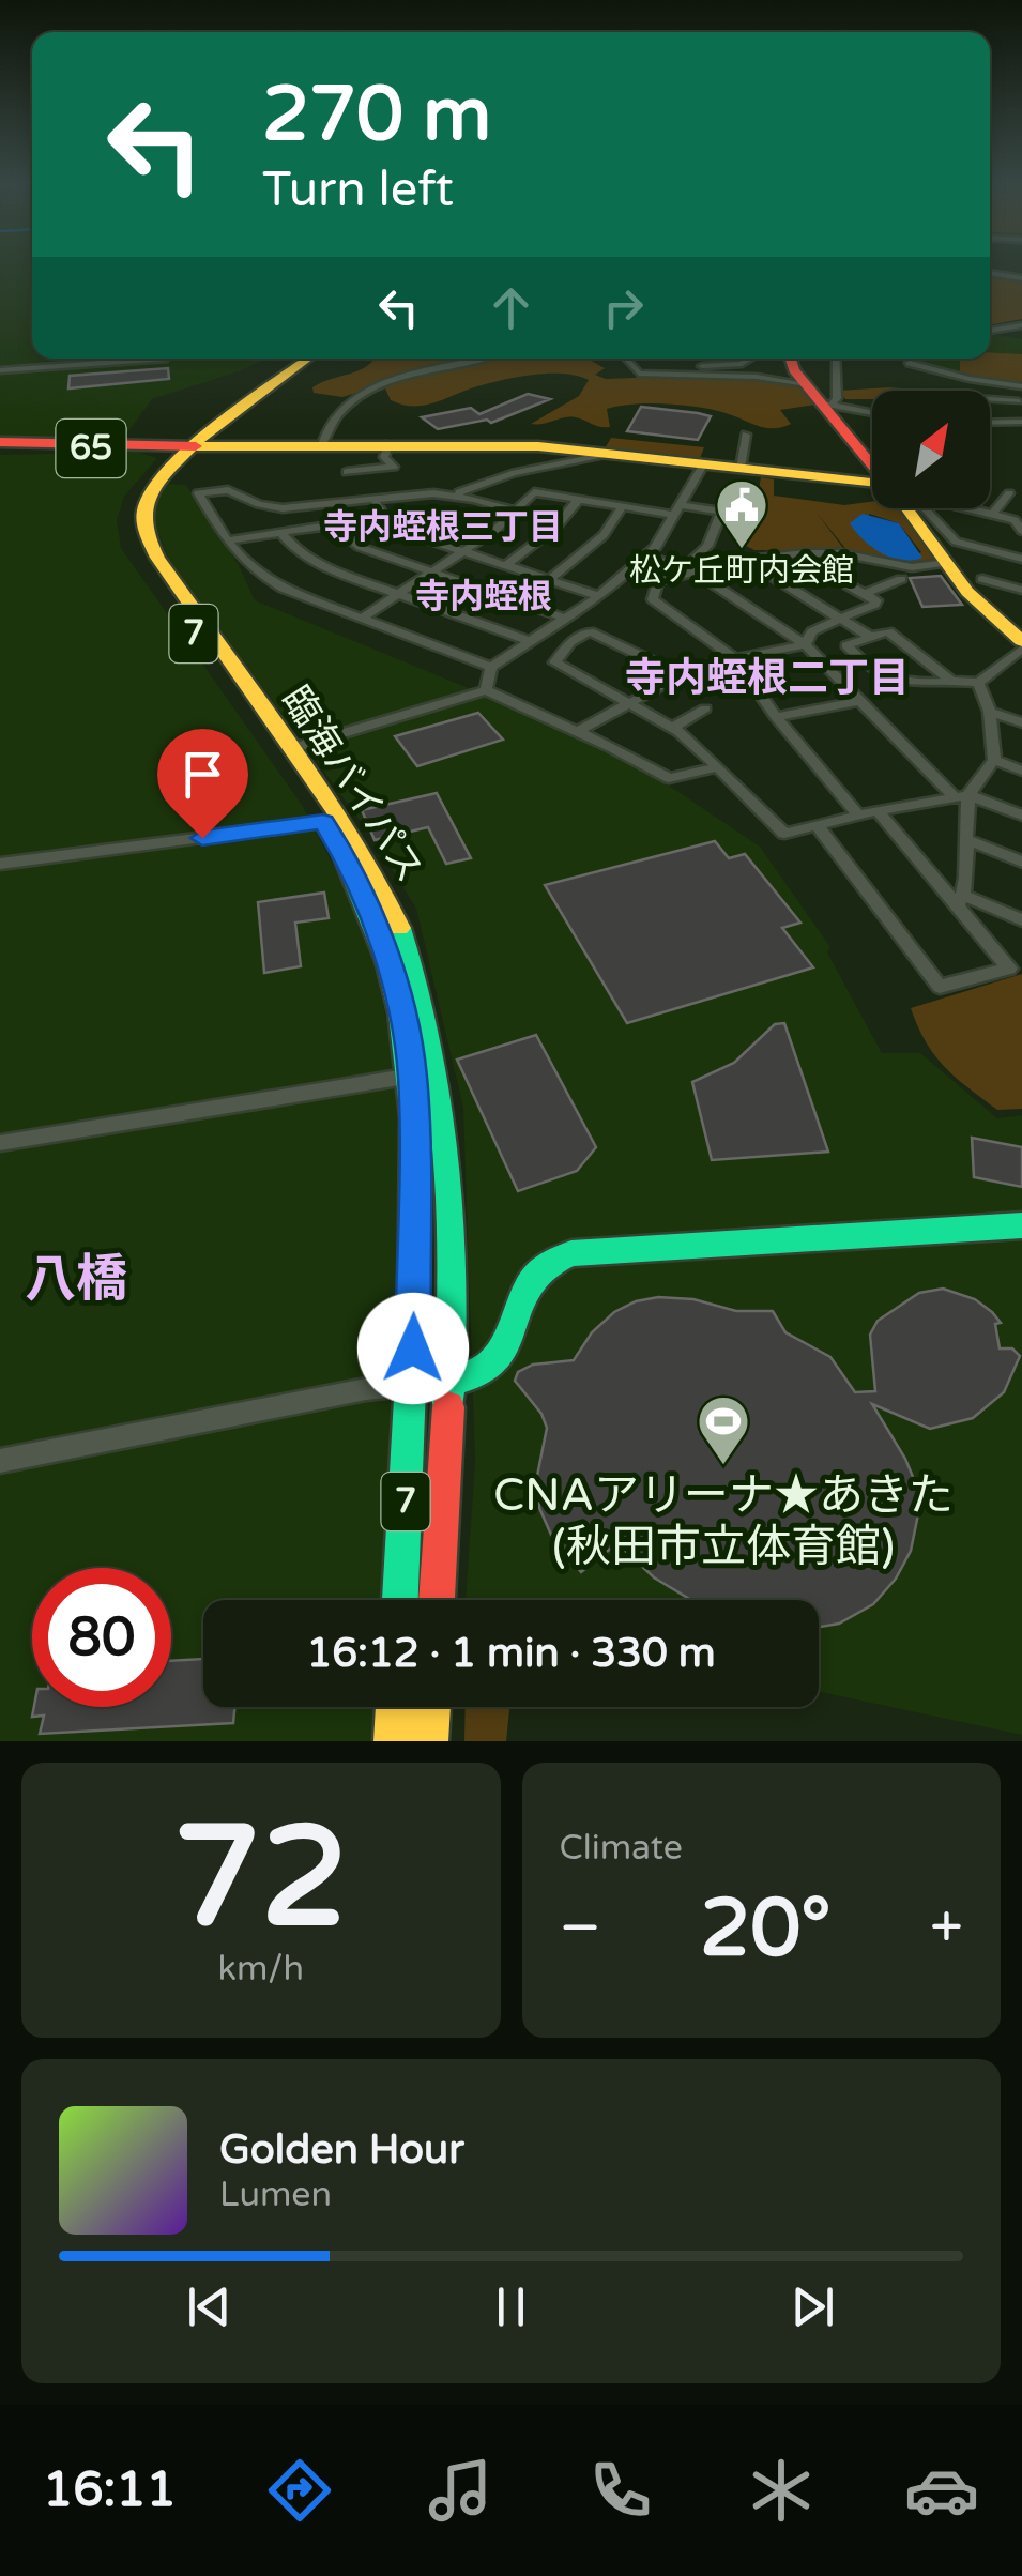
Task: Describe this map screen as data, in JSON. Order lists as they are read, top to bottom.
{
  "streets": {
    "main road": ["65", "7", "臨海バイパス"]
  },
  "crossings": [
    ["65", "臨海バイパス"]
  ],
  "districts": [
    "寺内蛭根三丁目",
    "寺内蛭根",
    "寺内蛭根二丁目",
    "八橋"
  ],
  "places": {
    "public building": ["松ケ丘町内会館"],
    "sports": ["CNAアリーナ★あきた (秋田市立体育館)"]
  },
  "north": "top right",
  "page": {
    "turn": ["270 m", "Turn left"],
    "limit": "80",
    "trip": "16:12 · 1 min · 330 m",
    "tile": [
      ["72", "km/h"],
      "Climate"
    ],
    "heat": ["−", "20°", "+"],
    "song": ["Golden Hour", "Lumen"],
    "tabs": "16:11"
  }
}
